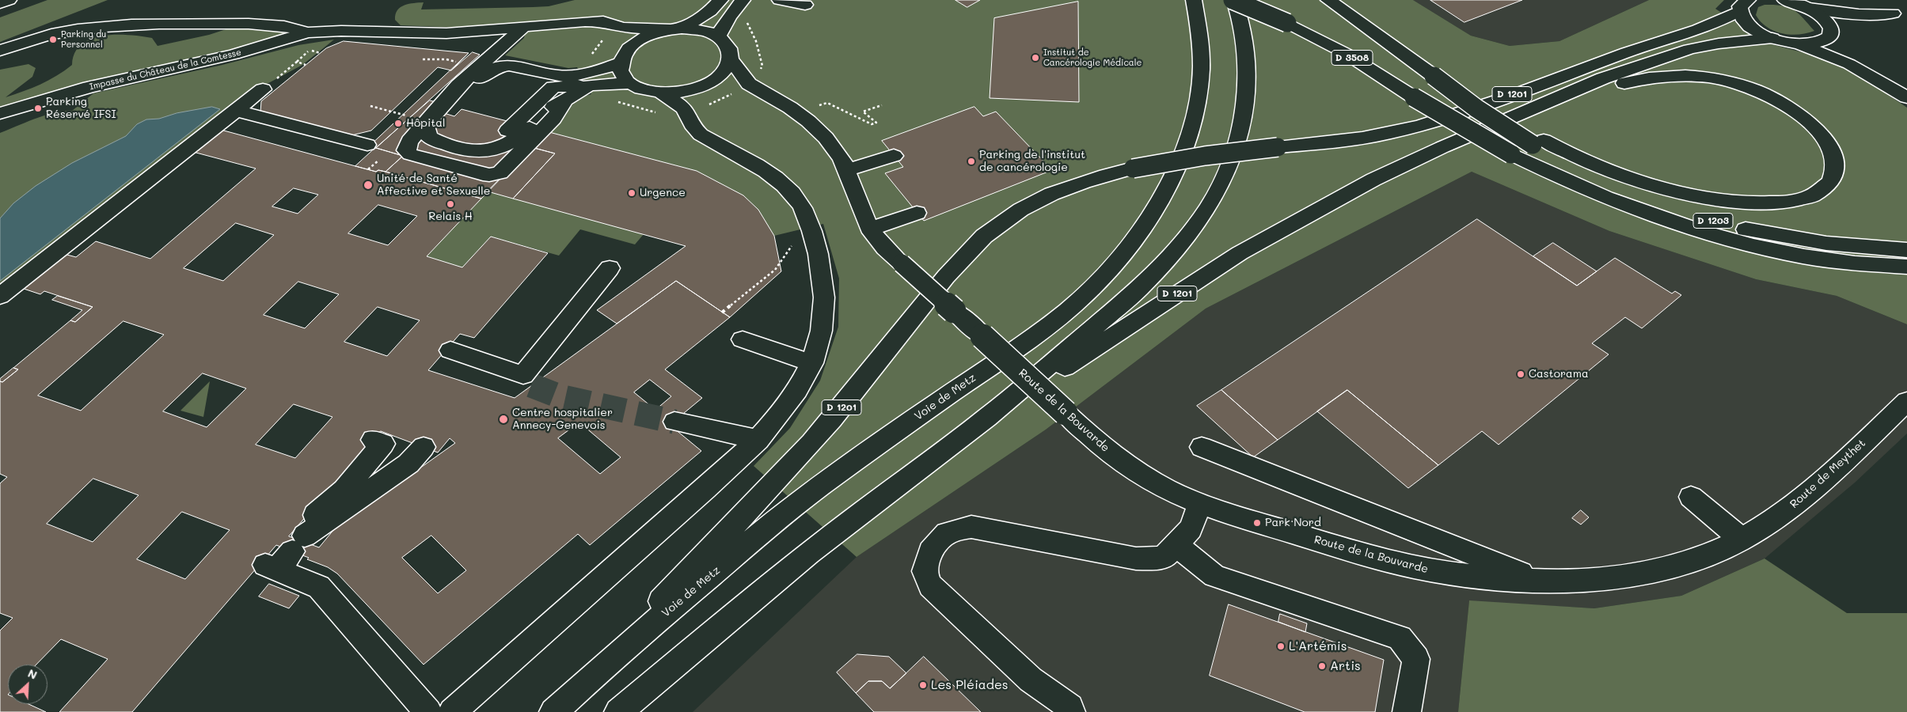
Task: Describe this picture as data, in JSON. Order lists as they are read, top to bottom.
{
  "streets": {
    "main road": [
      "D 3508",
      "Impasse du Château de la Comtesse",
      "D 1201",
      "D 1203",
      "Voie de Metz",
      "Route de la Bouvarde",
      "Route de Meythet"
    ]
  },
  "crossings": [
    ["D 3508", "D 1203"],
    ["Impasse du Château de la Comtesse", "Route de la Bouvarde"],
    ["D 1201", "Voie de Metz"],
    ["Route de la Bouvarde", "Route de Meythet"]
  ],
  "places": [
    "Parking du Personnel",
    "Institut de Cancérologie Médicale",
    "Parking Réservé IFSI",
    "Hôpital",
    "Parking de l'institut de cancérologie",
    "Unité de Santé Affective et Sexuelle",
    "Urgence",
    "Relais H",
    "Castorama",
    "Centre hospitalier Annecy-Genevois",
    "Park Nord",
    "L'Artémis",
    "Artis",
    "Les Pléiades"
  ],
  "north": "top right"
}
